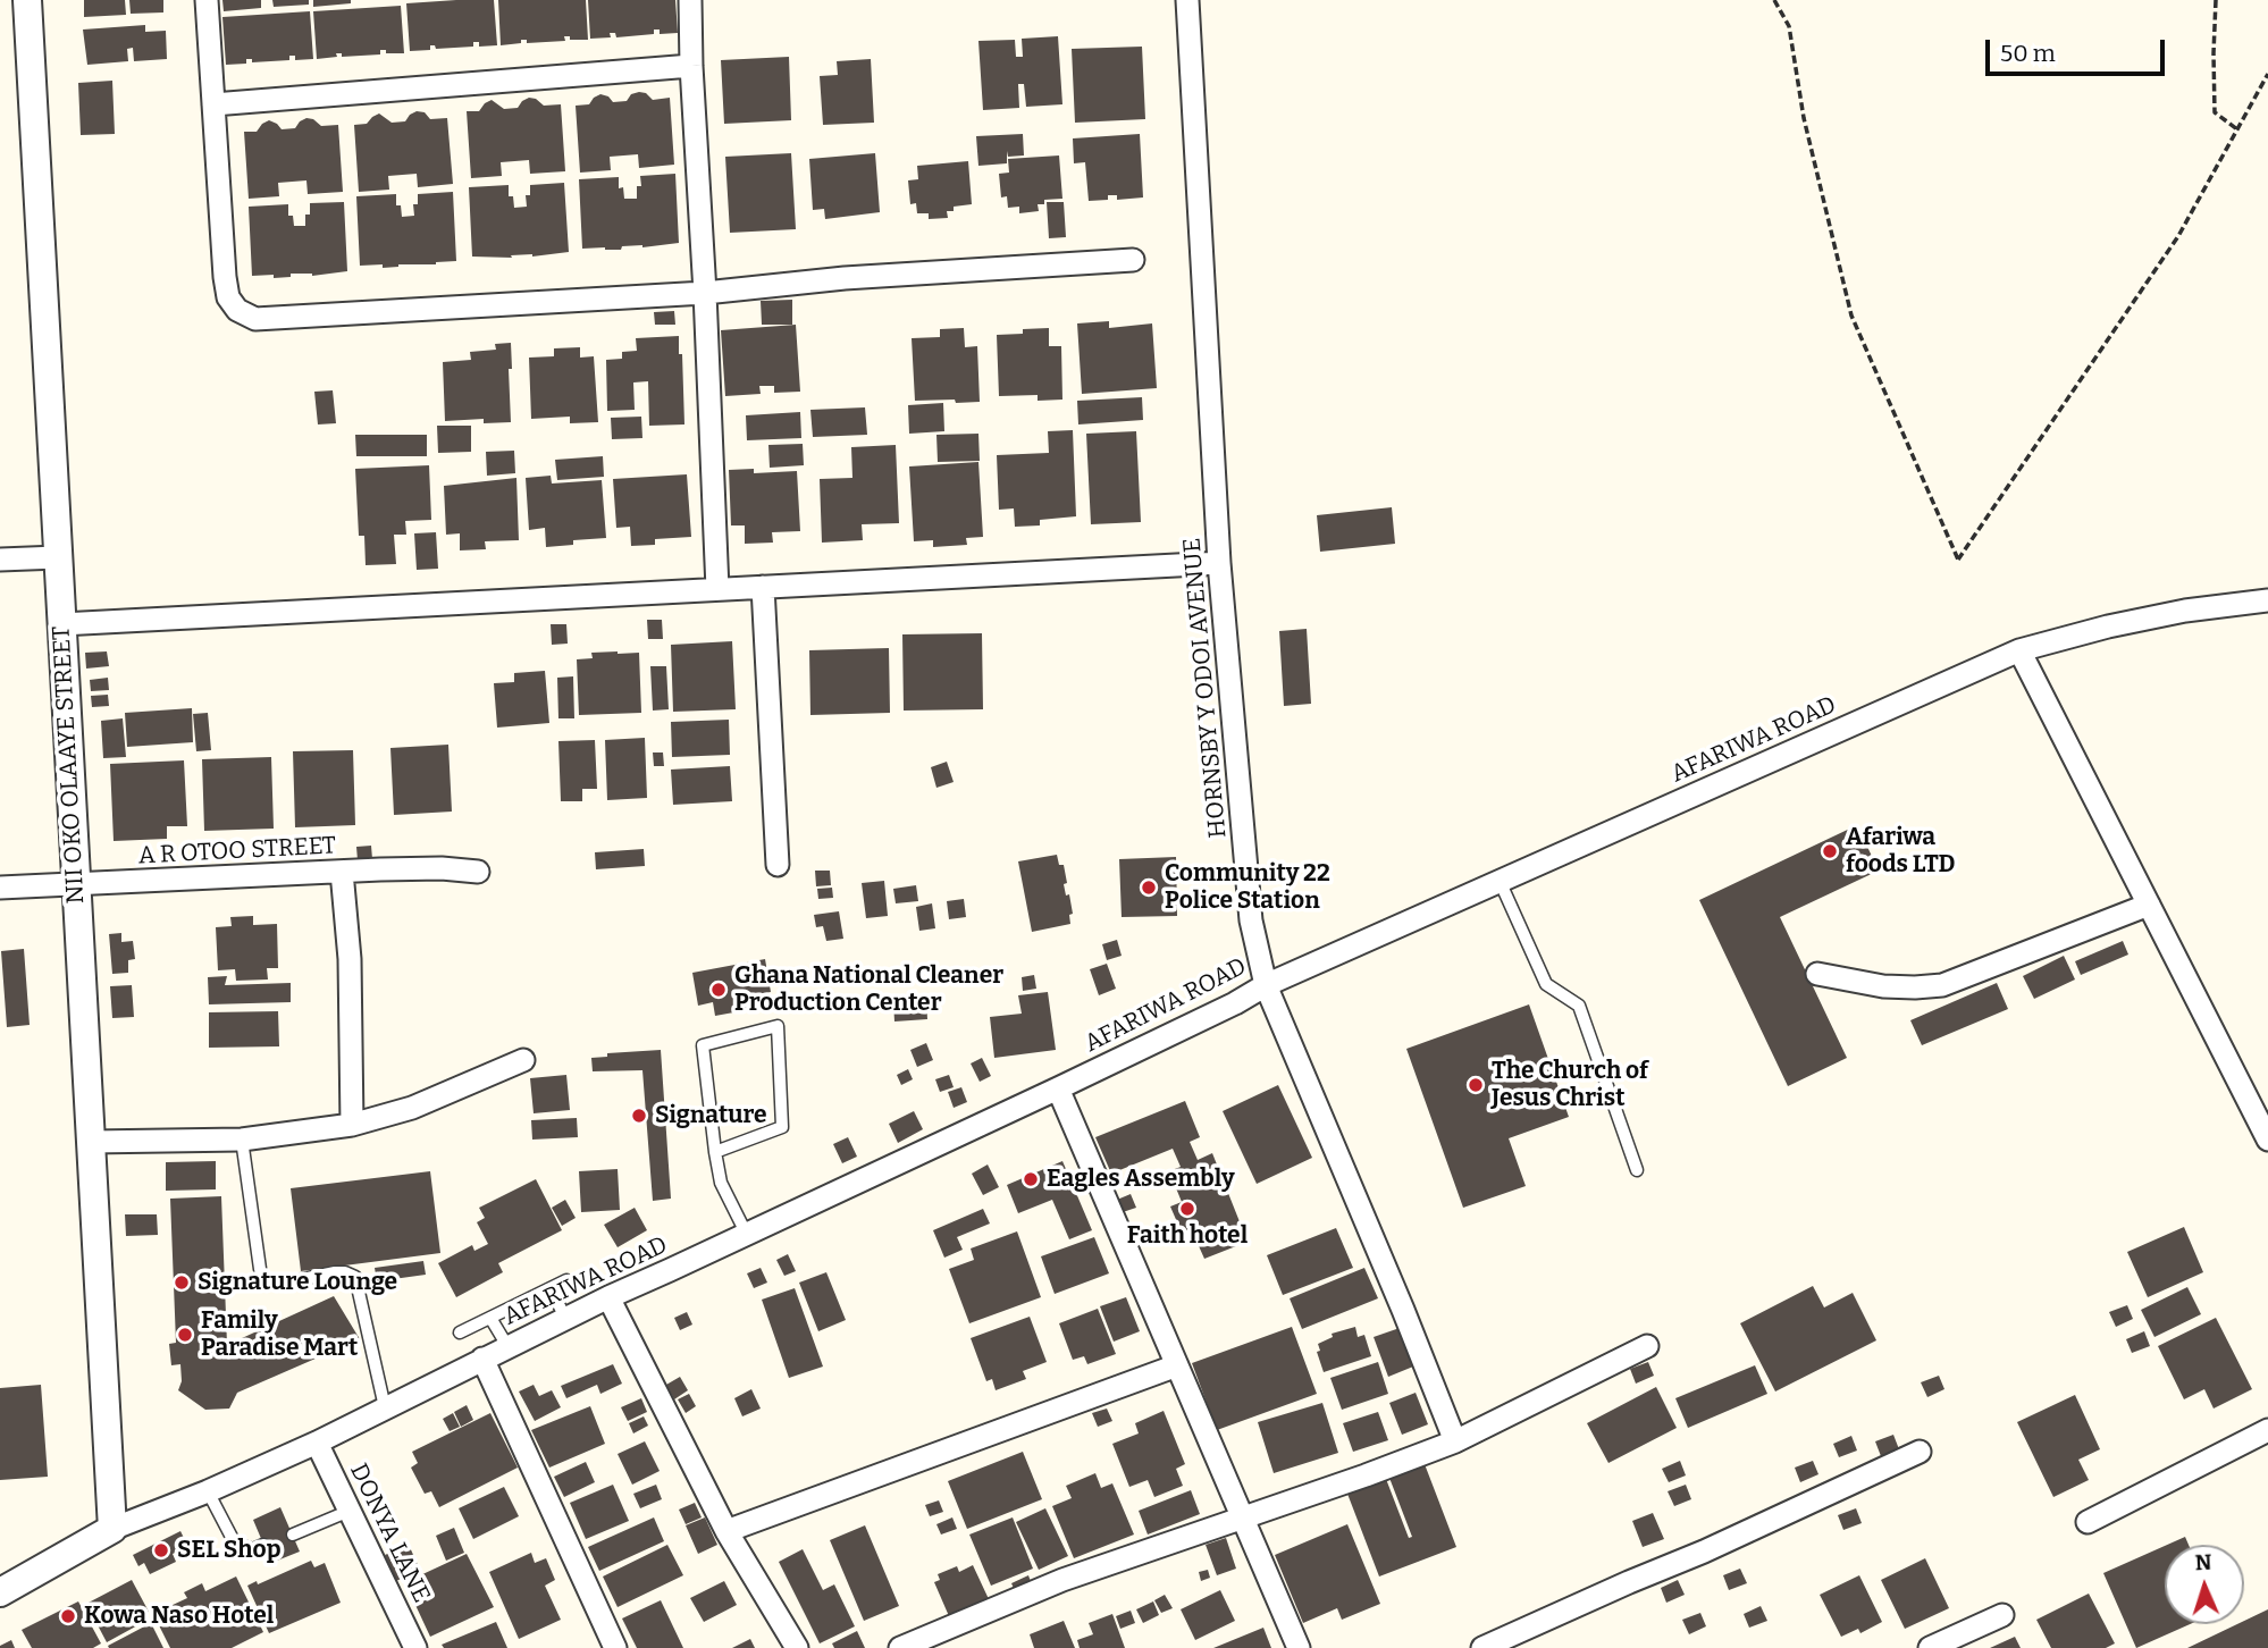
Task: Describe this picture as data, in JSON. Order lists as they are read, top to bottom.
{
  "streets": {
    "street": [
      "HORNSBY Y ODOI AVENUE",
      "AFARIWA ROAD",
      "NII OKO OLAAYE STREET",
      "A R OTOO STREET",
      "DONYA LANE"
    ]
  },
  "crossings": [
    ["HORNSBY Y ODOI AVENUE", "AFARIWA ROAD"],
    ["AFARIWA ROAD", "NII OKO OLAAYE STREET"],
    ["AFARIWA ROAD", "DONYA LANE"],
    ["NII OKO OLAAYE STREET", "A R OTOO STREET"]
  ],
  "places": [
    "Afariwa foods LTD",
    "Community 22 Police Station",
    "Ghana National Cleaner Production Center",
    "The Church of Jesus Christ",
    "Signature",
    "Eagles Assembly",
    "Faith hotel",
    "Signature Lounge",
    "Family Paradise Mart",
    "SEL Shop",
    "Kowa Naso Hotel"
  ],
  "scale_bar": "50 m",
  "north": "top"
}
